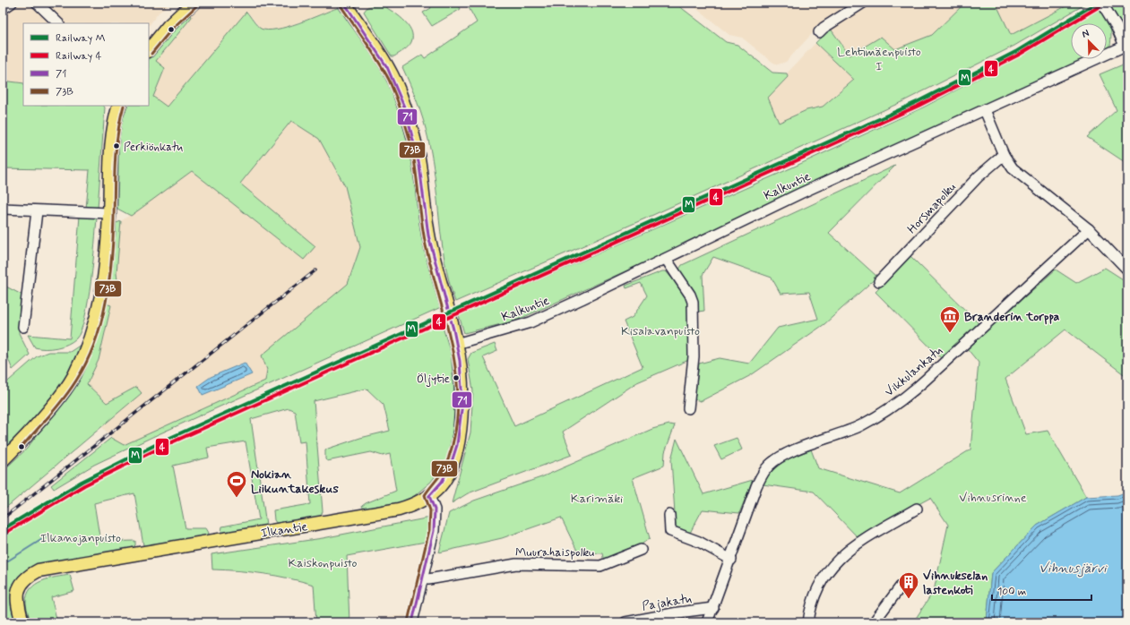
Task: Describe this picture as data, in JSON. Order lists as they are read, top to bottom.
{
  "streets": {
    "main road": ["Ilkantie"],
    "street": [
      "Kalkuntie",
      "Horsmapolku",
      "Vikkulankatu",
      "Muurahaispolku",
      "Pajakatu"
    ]
  },
  "crossings": [
    ["Kalkuntie", "Ilkantie"],
    ["Vikkulankatu", "Pajakatu"]
  ],
  "water": ["Vihnusjärvi"],
  "parks": [
    "Lehtimäenpuisto I",
    "Kisalavanpuisto",
    "Vihnusrinne",
    "Karimäki",
    "Ilkanojanpuisto",
    "Kaiskonpuisto"
  ],
  "places": {
    "other": ["Perkiönkatu", "Öljytie"],
    "museum": ["Branderin torppa"],
    "sports": ["Nokian Liikuntakeskus"],
    "building": ["Vihnukselan lastenkoti"]
  },
  "lines": [
    "rail line M",
    "transit line 71",
    "transit line 73B",
    "rail line 4"
  ],
  "legend": [
    "Railway M",
    "Railway 4",
    "71",
    "73B"
  ],
  "scale_bar": "100 m",
  "north": "top left"
}
